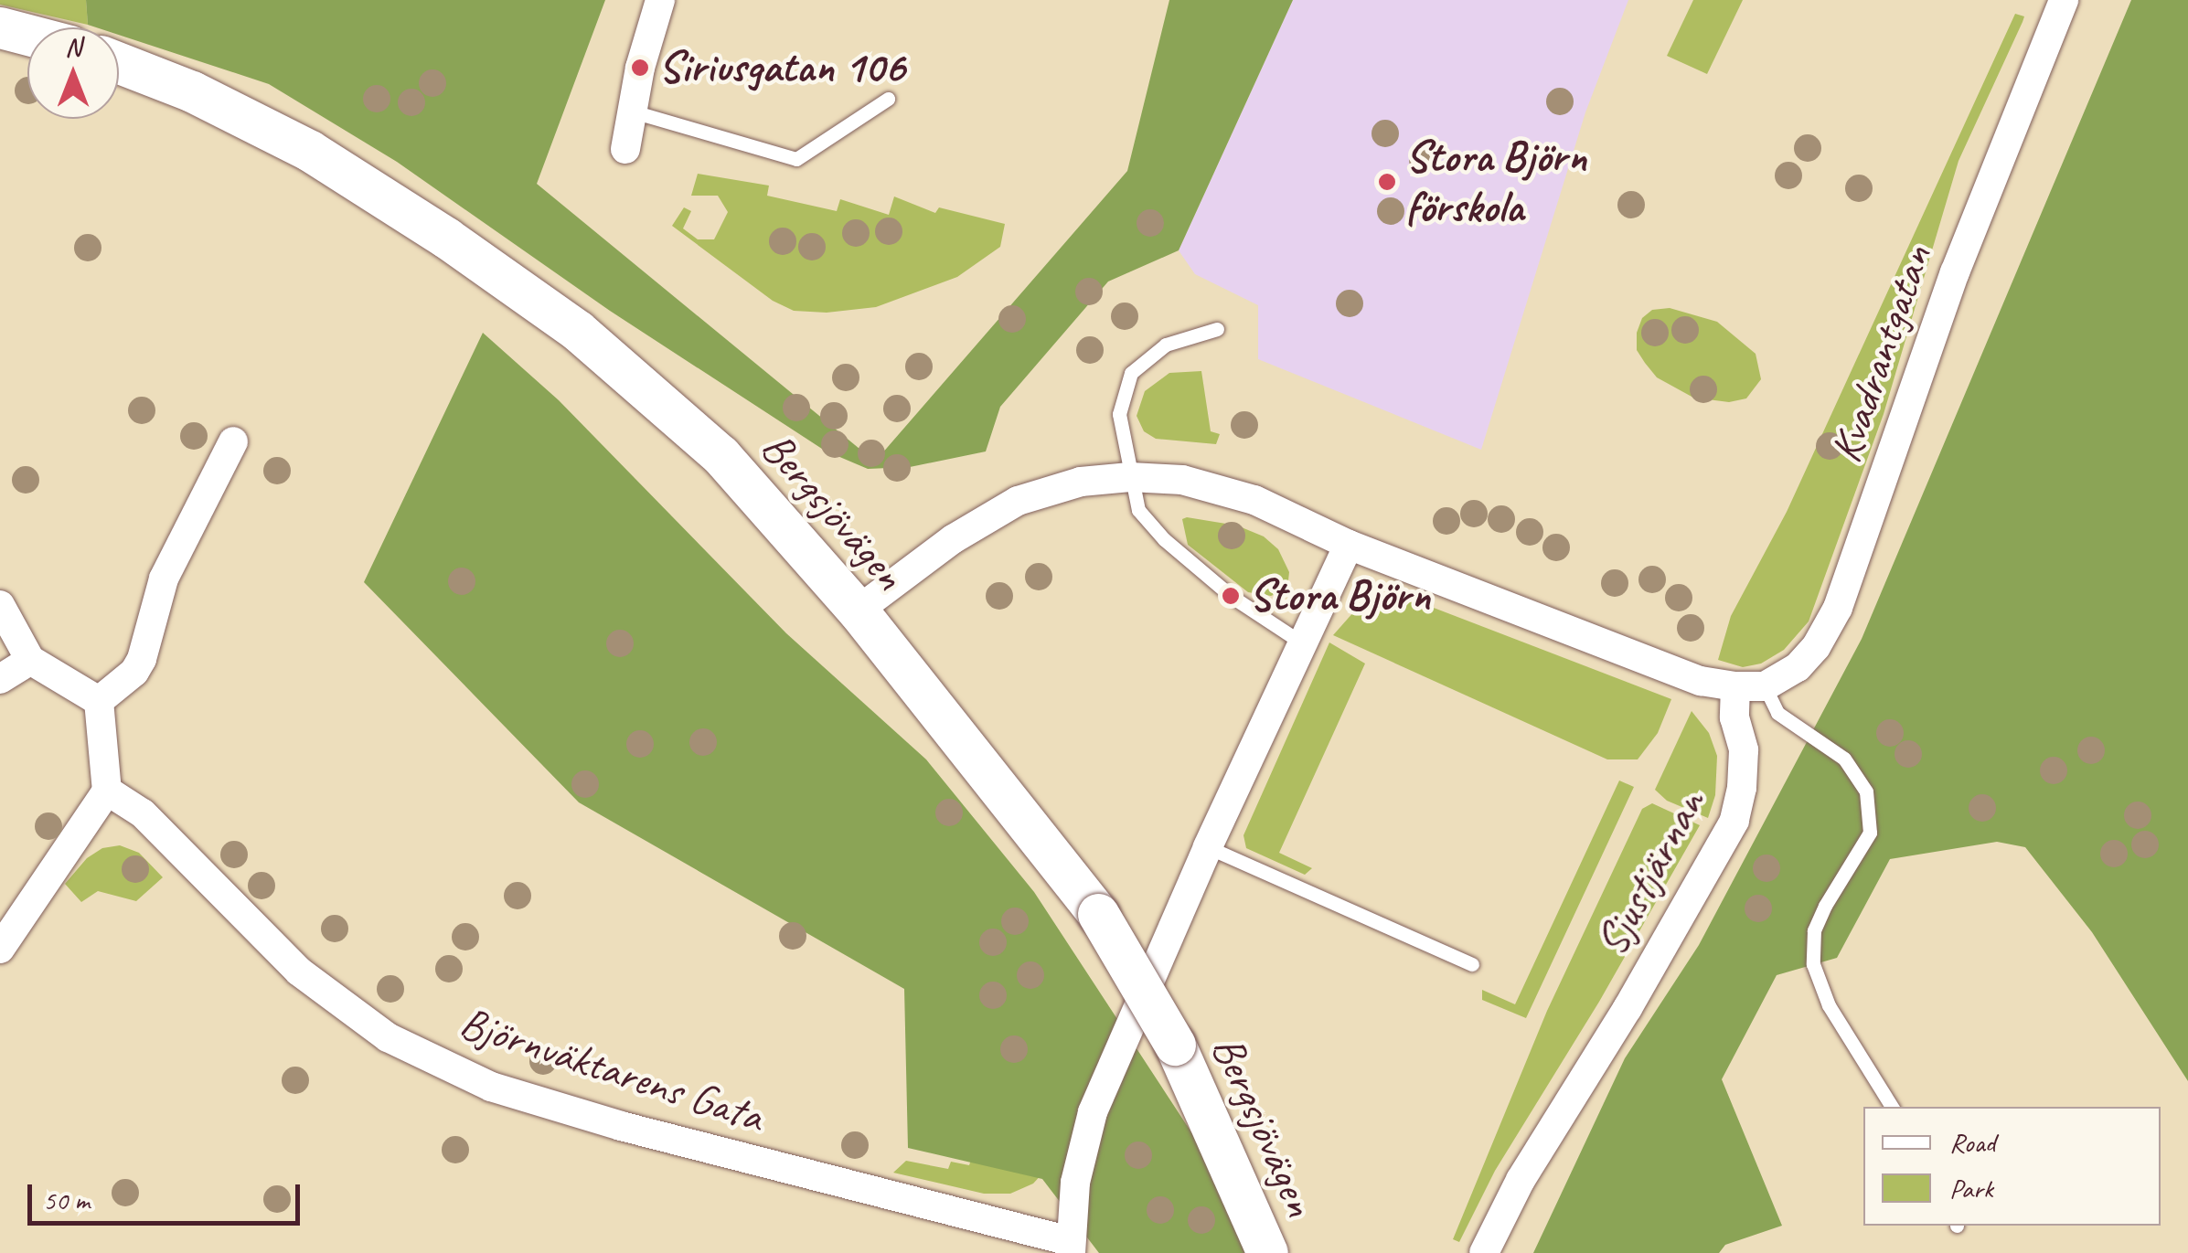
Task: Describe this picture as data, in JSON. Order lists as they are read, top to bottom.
{
  "streets": {
    "street": [
      "Kvadrantgatan",
      "Bergsjövägen",
      "Sjustjärnan",
      "Björnväktarens Gata"
    ]
  },
  "crossings": [
    ["Kvadrantgatan", "Sjustjärnan"]
  ],
  "places": ["Siriusgatan 106", "Stora Björn förskola", "Stora Björn"],
  "legend": ["Road", "Park"],
  "scale_bar": "50 m",
  "north": "top"
}
